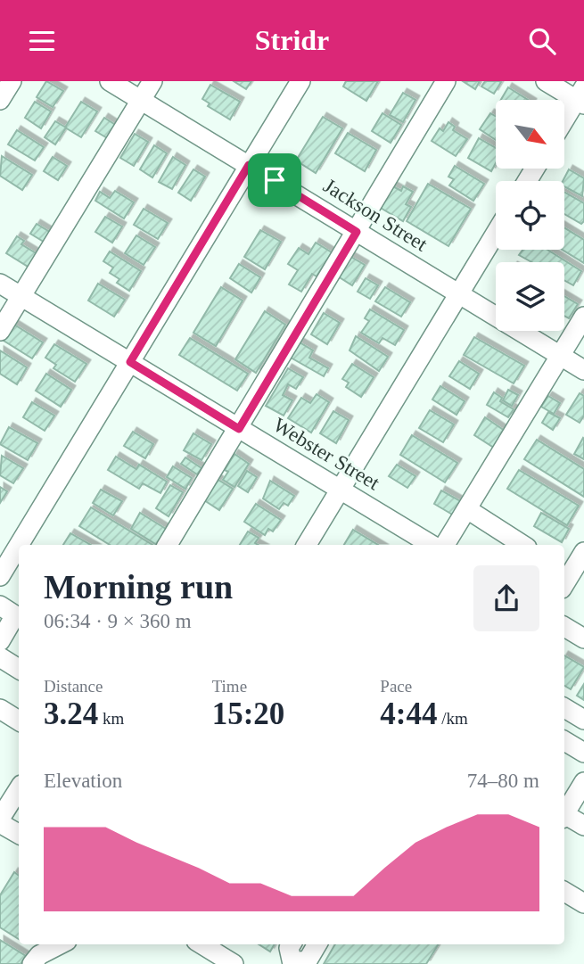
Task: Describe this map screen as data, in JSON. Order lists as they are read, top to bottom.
{
  "streets": {
    "street": ["Jackson Street", "Webster Street"]
  },
  "north": "bottom right",
  "page": {
    "header": "Stridr",
    "heading": ["Morning run", "06:34 · 9 × 360 m"],
    "stats": [
      ["Distance", "3.24 km"],
      ["Time", "15:20"],
      ["Pace", "4:44 /km"]
    ],
    "chart": ["Elevation", "74–80 m"]
  }
}
